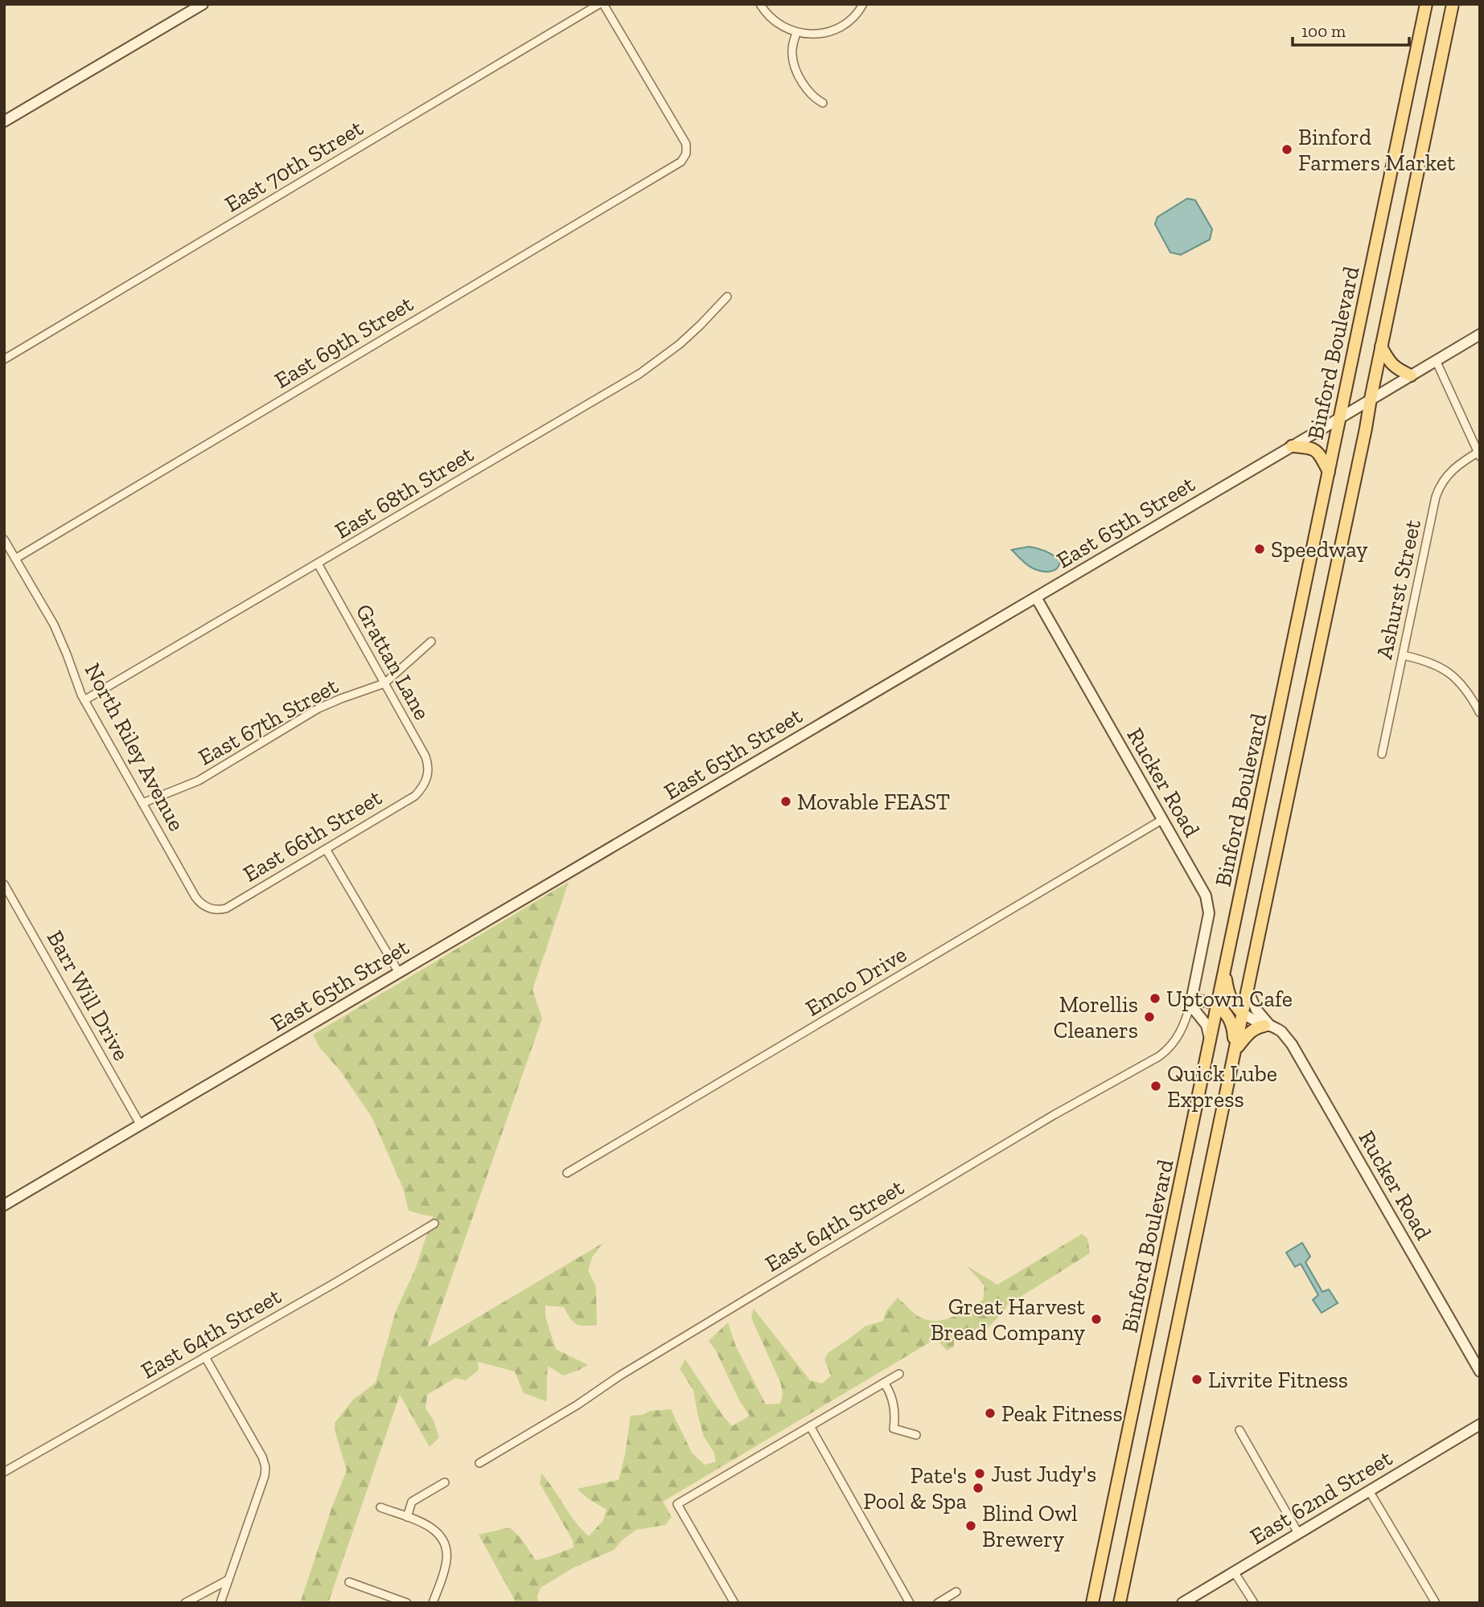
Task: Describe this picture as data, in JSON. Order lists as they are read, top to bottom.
{
  "streets": {
    "main road": ["Binford Boulevard"],
    "street": [
      "East 70th Street",
      "East 69th Street",
      "East 68th Street",
      "East 65th Street",
      "Ashurst Street",
      "Grattan Lane",
      "East 67th Street",
      "North Riley Avenue",
      "Rucker Road",
      "East 66th Street",
      "Emco Drive",
      "Barr Will Drive",
      "East 64th Street",
      "East 62nd Street"
    ]
  },
  "crossings": [
    ["East 70th Street", "East 69th Street"],
    ["East 69th Street", "North Riley Avenue"],
    ["Binford Boulevard", "East 65th Street"],
    ["Binford Boulevard", "Rucker Road"],
    ["East 68th Street", "Grattan Lane"],
    ["East 68th Street", "North Riley Avenue"],
    ["East 65th Street", "Rucker Road"],
    ["East 65th Street", "Barr Will Drive"],
    ["Grattan Lane", "East 67th Street"],
    ["Grattan Lane", "East 66th Street"],
    ["East 67th Street", "North Riley Avenue"],
    ["North Riley Avenue", "East 66th Street"],
    ["Rucker Road", "Emco Drive"],
    ["Rucker Road", "East 64th Street"]
  ],
  "places": [
    "Binford Farmers Market",
    "Speedway",
    "Movable FEAST",
    "Uptown Cafe",
    "Morellis Cleaners",
    "Quick Lube Express",
    "Great Harvest Bread Company",
    "Livrite Fitness",
    "Peak Fitness",
    "Just Judy's",
    "Pate's Pool & Spa",
    "Blind Owl Brewery"
  ],
  "scale_bar": "100 m"
}
